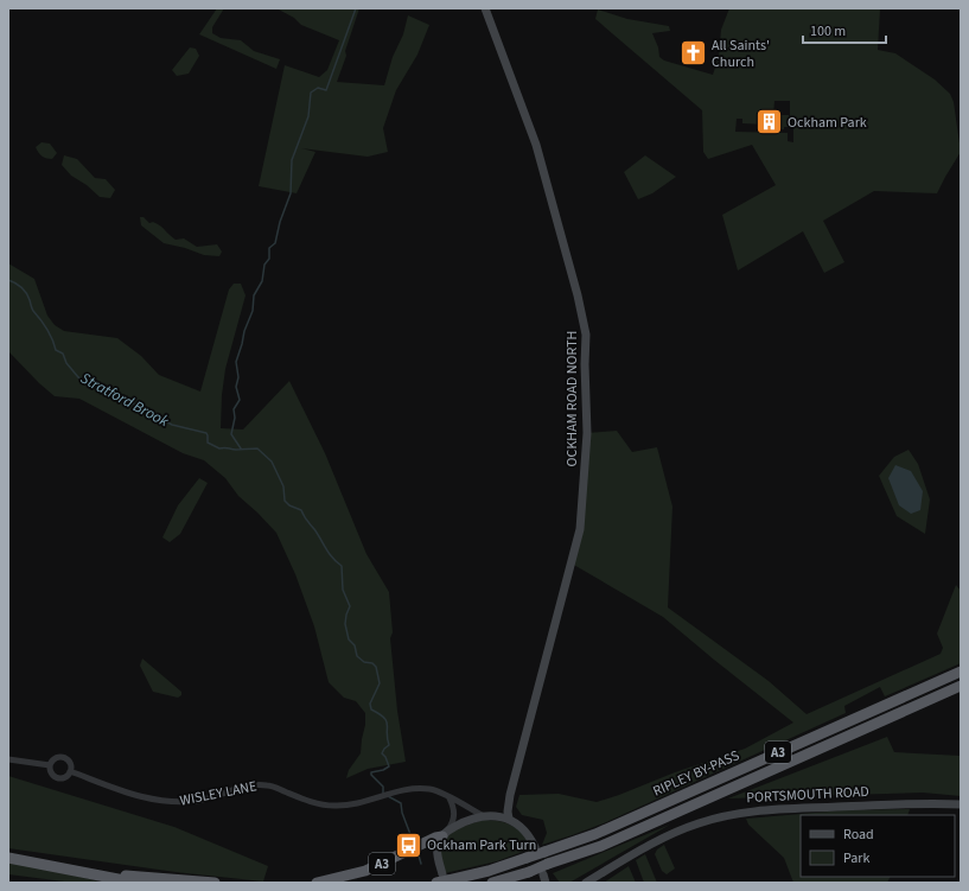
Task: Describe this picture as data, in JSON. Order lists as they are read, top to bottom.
{
  "streets": {
    "highway": ["A3", "RIPLEY BY-PASS"],
    "main road": ["OCKHAM ROAD NORTH", "PORTSMOUTH ROAD"],
    "street": ["WISLEY LANE"]
  },
  "crossings": [
    ["OCKHAM ROAD NORTH", "WISLEY LANE"]
  ],
  "water": ["Stratford Brook"],
  "places": {
    "church": ["All Saints' Church"],
    "building": ["Ockham Park"],
    "bus stop": ["Ockham Park Turn"]
  },
  "legend": ["Road", "Park"],
  "scale_bar": "100 m"
}
